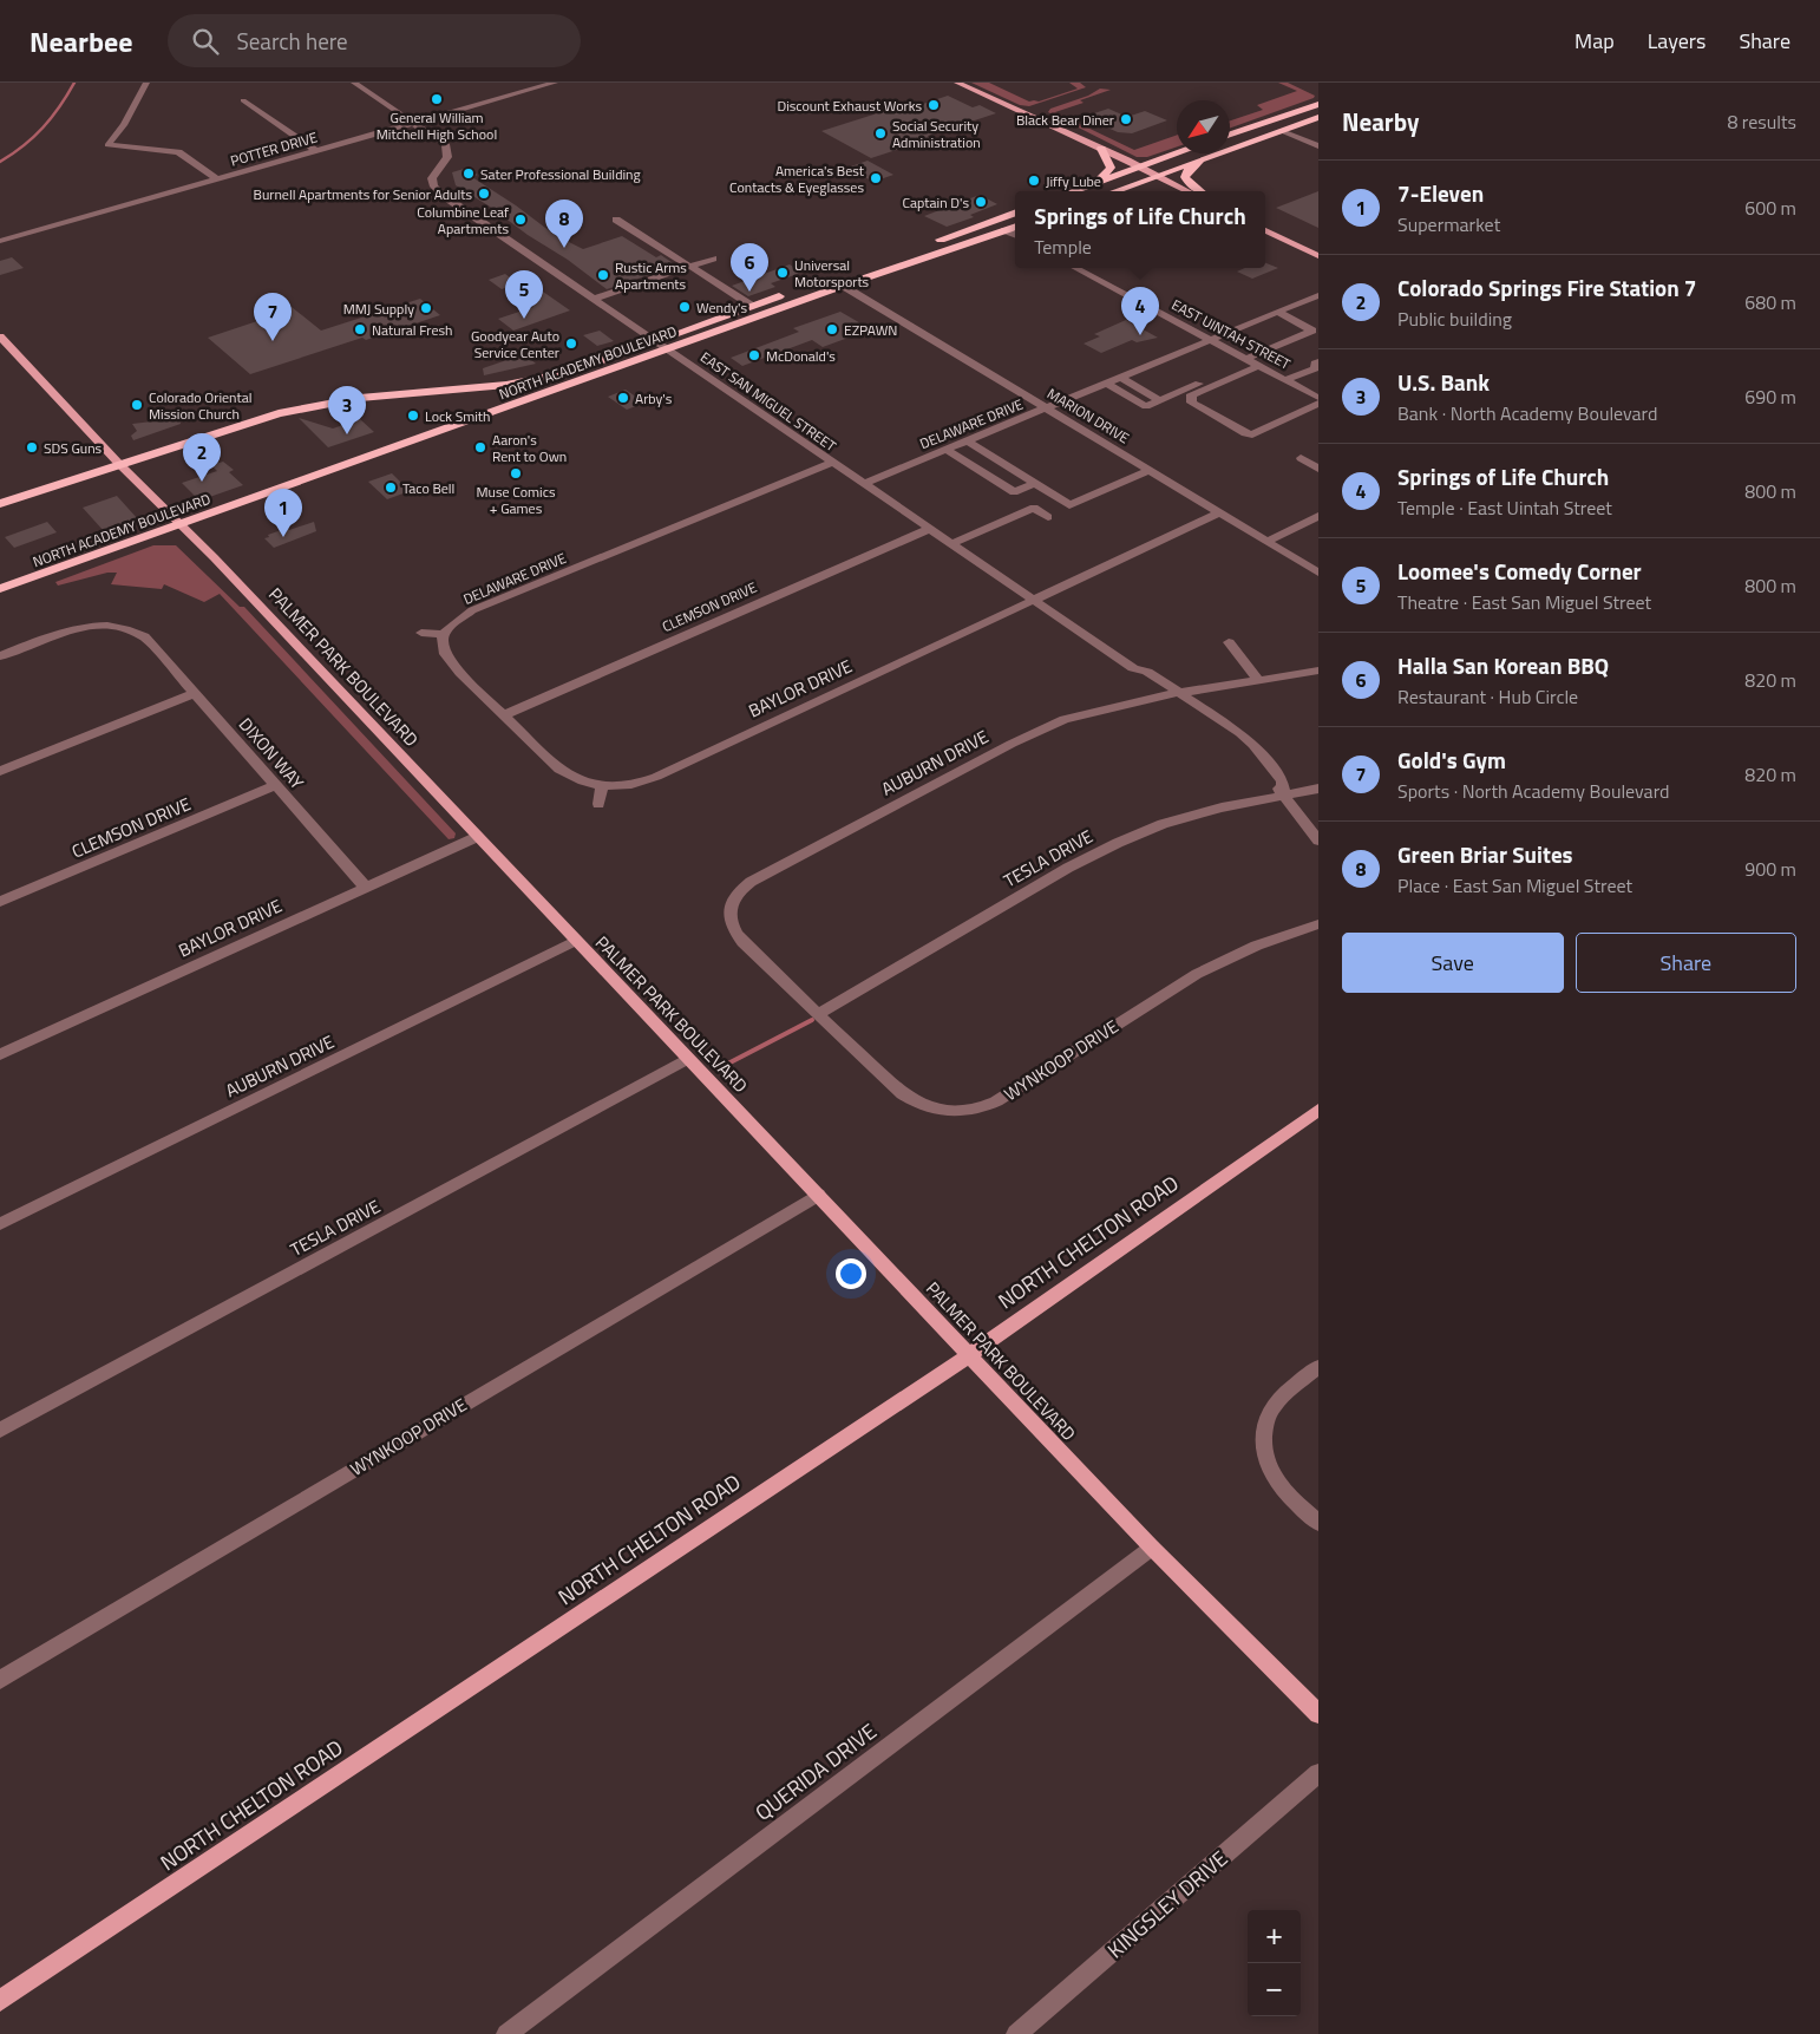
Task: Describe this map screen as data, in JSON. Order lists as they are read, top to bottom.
{
  "streets": {
    "highway": ["NORTH ACADEMY BOULEVARD"],
    "main road": ["PALMER PARK BOULEVARD", "NORTH CHELTON ROAD"],
    "street": [
      "POTTER DRIVE",
      "EAST UINTAH STREET",
      "EAST SAN MIGUEL STREET",
      "MARION DRIVE",
      "DELAWARE DRIVE",
      "CLEMSON DRIVE",
      "BAYLOR DRIVE",
      "DIXON WAY",
      "AUBURN DRIVE",
      "TESLA DRIVE",
      "WYNKOOP DRIVE",
      "QUERIDA DRIVE",
      "KINGSLEY DRIVE"
    ]
  },
  "crossings": [
    ["POTTER DRIVE", "EAST SAN MIGUEL STREET"],
    ["EAST UINTAH STREET", "DELAWARE DRIVE"],
    ["NORTH ACADEMY BOULEVARD", "EAST SAN MIGUEL STREET"],
    ["NORTH ACADEMY BOULEVARD", "MARION DRIVE"],
    ["NORTH ACADEMY BOULEVARD", "PALMER PARK BOULEVARD"],
    ["EAST SAN MIGUEL STREET", "DELAWARE DRIVE"],
    ["EAST SAN MIGUEL STREET", "CLEMSON DRIVE"],
    ["EAST SAN MIGUEL STREET", "BAYLOR DRIVE"],
    ["EAST SAN MIGUEL STREET", "AUBURN DRIVE"],
    ["MARION DRIVE", "DELAWARE DRIVE"],
    ["MARION DRIVE", "BAYLOR DRIVE"],
    ["DELAWARE DRIVE", "BAYLOR DRIVE"],
    ["CLEMSON DRIVE", "BAYLOR DRIVE"],
    ["CLEMSON DRIVE", "DIXON WAY"],
    ["PALMER PARK BOULEVARD", "BAYLOR DRIVE"],
    ["PALMER PARK BOULEVARD", "AUBURN DRIVE"],
    ["PALMER PARK BOULEVARD", "TESLA DRIVE"],
    ["PALMER PARK BOULEVARD", "WYNKOOP DRIVE"],
    ["PALMER PARK BOULEVARD", "NORTH CHELTON ROAD"],
    ["PALMER PARK BOULEVARD", "QUERIDA DRIVE"],
    ["BAYLOR DRIVE", "DIXON WAY"],
    ["AUBURN DRIVE", "TESLA DRIVE"],
    ["AUBURN DRIVE", "WYNKOOP DRIVE"],
    ["TESLA DRIVE", "WYNKOOP DRIVE"]
  ],
  "places": [
    "General William Mitchell High School",
    "Discount Exhaust Works",
    "Black Bear Diner",
    "Social Security Administration",
    "Sater Professional Building",
    "America's Best Contacts & Eyeglasses",
    "Jiffy Lube",
    "Burnell Apartments for Senior Adults",
    "Captain D's",
    "Columbine Leaf Apartments",
    "Universal Motorsports",
    "Rustic Arms Apartments",
    "Wendy's",
    "MMJ Supply",
    "Natural Fresh",
    "EZPAWN",
    "Goodyear Auto Service Center",
    "McDonald's",
    "Arby's",
    "Colorado Oriental Mission Church",
    "Lock Smith",
    "SDS Guns",
    "Aaron's Rent to Own",
    "Muse Comics + Games",
    "Taco Bell"
  ],
  "north": "bottom left",
  "page": {
    "header": "Nearbee",
    "search": "Search here",
    "nav": ["Map", "Layers", "Share"],
    "heading": ["Nearby", "8 results"],
    "list": [
      {
        "mark": "1",
        "name": "7-Eleven",
        "note": "Supermarket",
        "value": "600 m"
      },
      {
        "mark": "2",
        "name": "Colorado Springs Fire Station 7",
        "note": "Public building",
        "value": "680 m"
      },
      {
        "mark": "3",
        "name": "U.S. Bank",
        "note": "Bank · North Academy Boulevard",
        "value": "690 m"
      },
      {
        "mark": "4",
        "name": "Springs of Life Church",
        "note": "Temple · East Uintah Street",
        "value": "800 m"
      },
      {
        "mark": "5",
        "name": "Loomee's Comedy Corner",
        "note": "Theatre · East San Miguel Street",
        "value": "800 m"
      },
      {
        "mark": "6",
        "name": "Halla San Korean BBQ",
        "note": "Restaurant · Hub Circle",
        "value": "820 m"
      },
      {
        "mark": "7",
        "name": "Gold's Gym",
        "note": "Sports · North Academy Boulevard",
        "value": "820 m"
      },
      {
        "mark": "8",
        "name": "Green Briar Suites",
        "note": "Place · East San Miguel Street",
        "value": "900 m"
      }
    ],
    "popup": ["Springs of Life Church", "Temple"],
    "pins": [
      "8",
      "6",
      "5",
      "4",
      "7",
      "3",
      "2",
      "1"
    ],
    "buttons": ["Save", "Share"],
    "map_buttons": ["+", "−"]
  }
}
